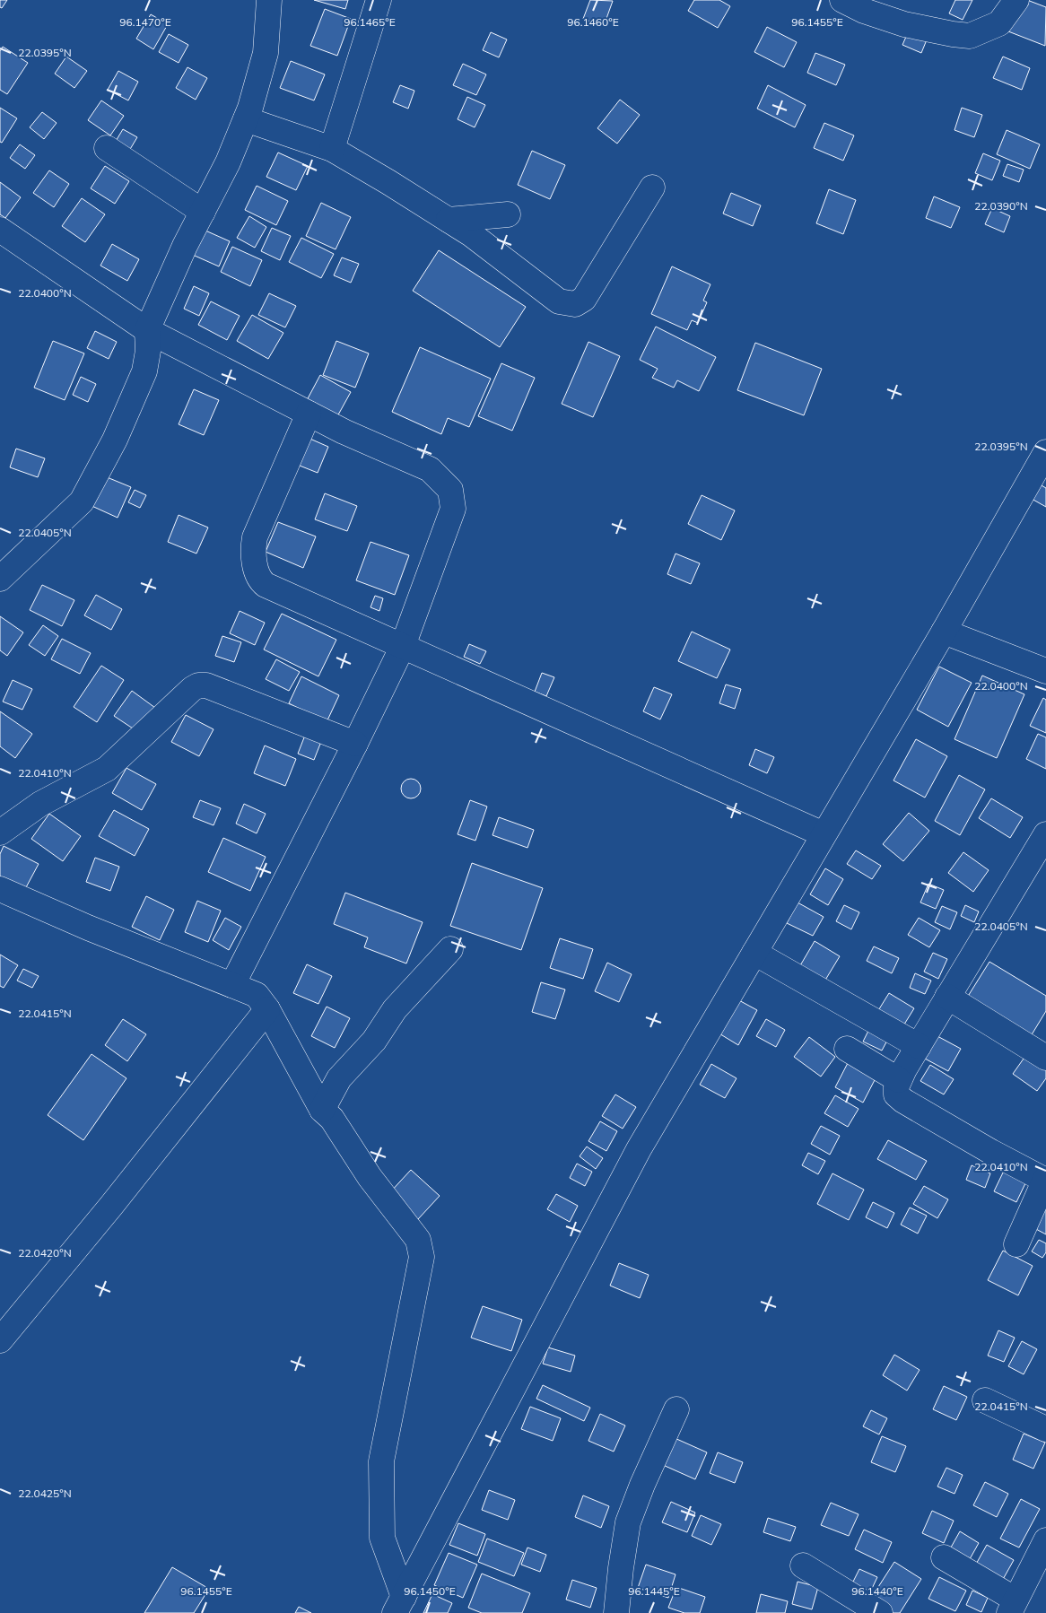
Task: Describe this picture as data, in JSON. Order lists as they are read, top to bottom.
{
  "coordinates": [
    "96.1460°E",
    "96.1455°E",
    "96.1470°E",
    "96.1465°E",
    "22.0395°N",
    "22.0390°N",
    "22.0400°N",
    "22.0405°N",
    "22.0410°N",
    "22.0415°N",
    "22.0420°N",
    "22.0425°N",
    "96.1450°E",
    "96.1445°E",
    "96.1440°E"
  ]
}
